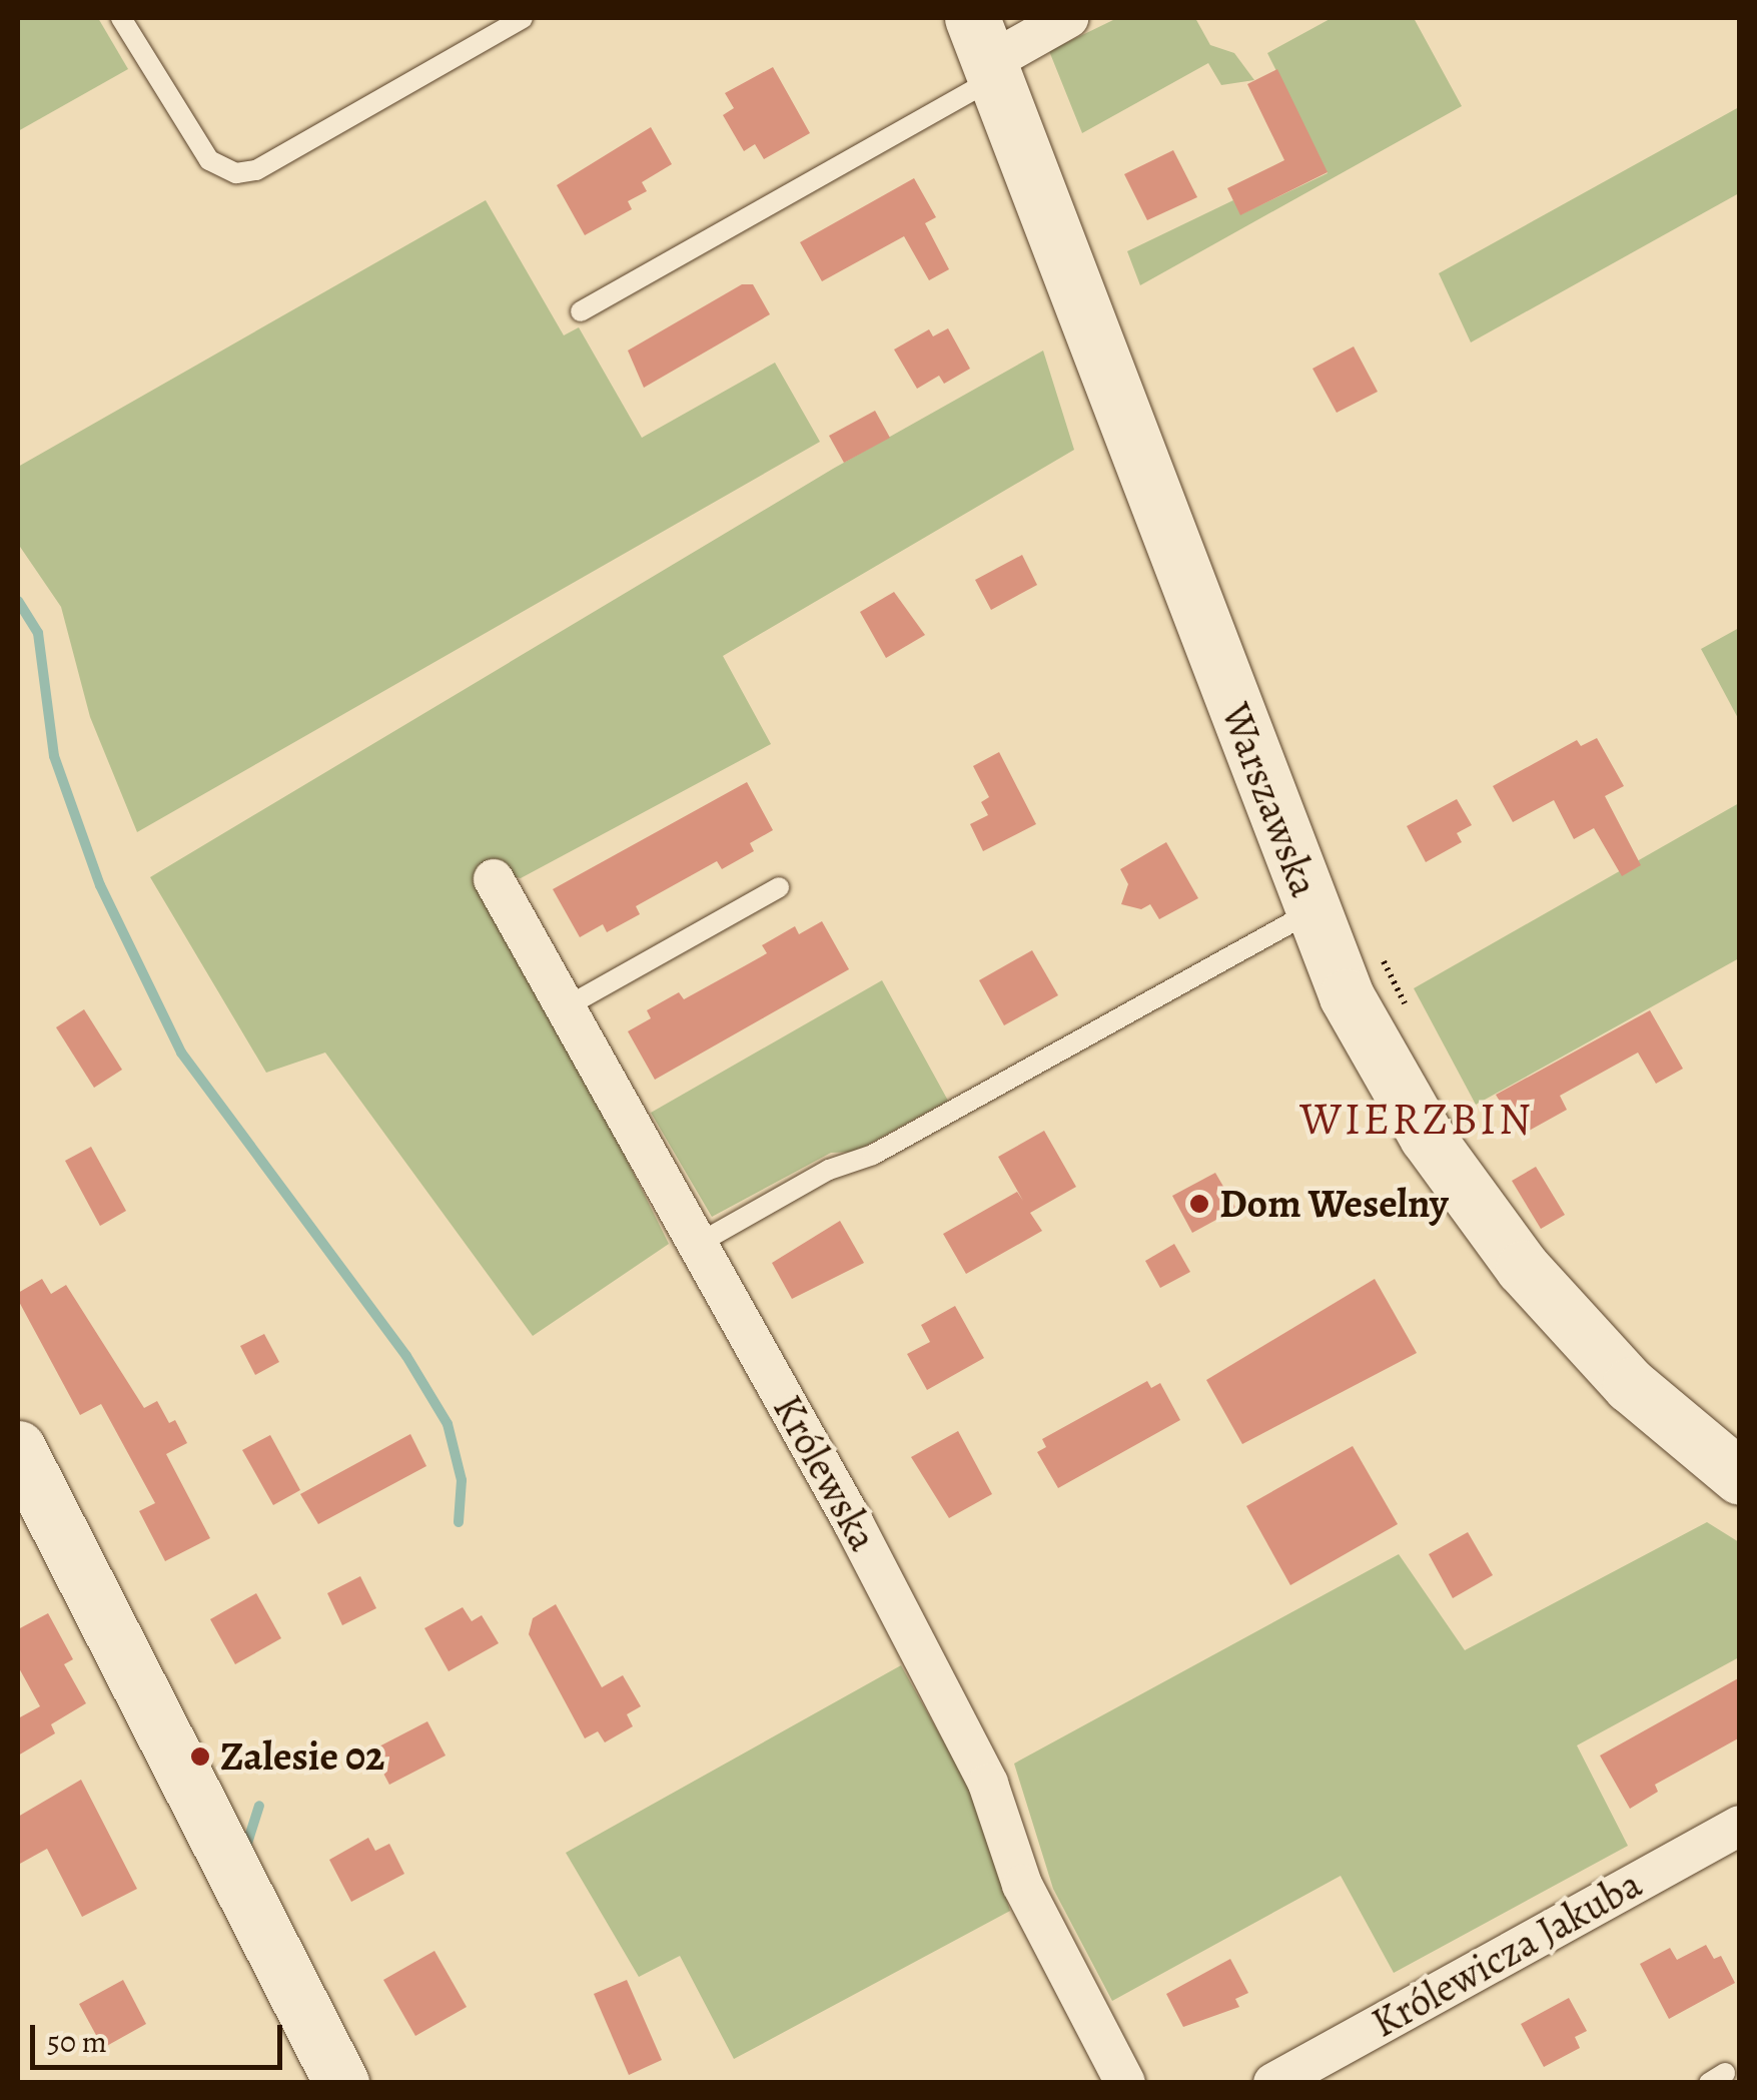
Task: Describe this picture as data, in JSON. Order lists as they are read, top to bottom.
{
  "streets": {
    "main road": ["Warszawska"],
    "street": ["Królewska", "Królewicza Jakuba"]
  },
  "districts": ["WIERZBIN"],
  "places": ["Dom Weselny", "Zalesie 02"],
  "scale_bar": "50 m"
}
